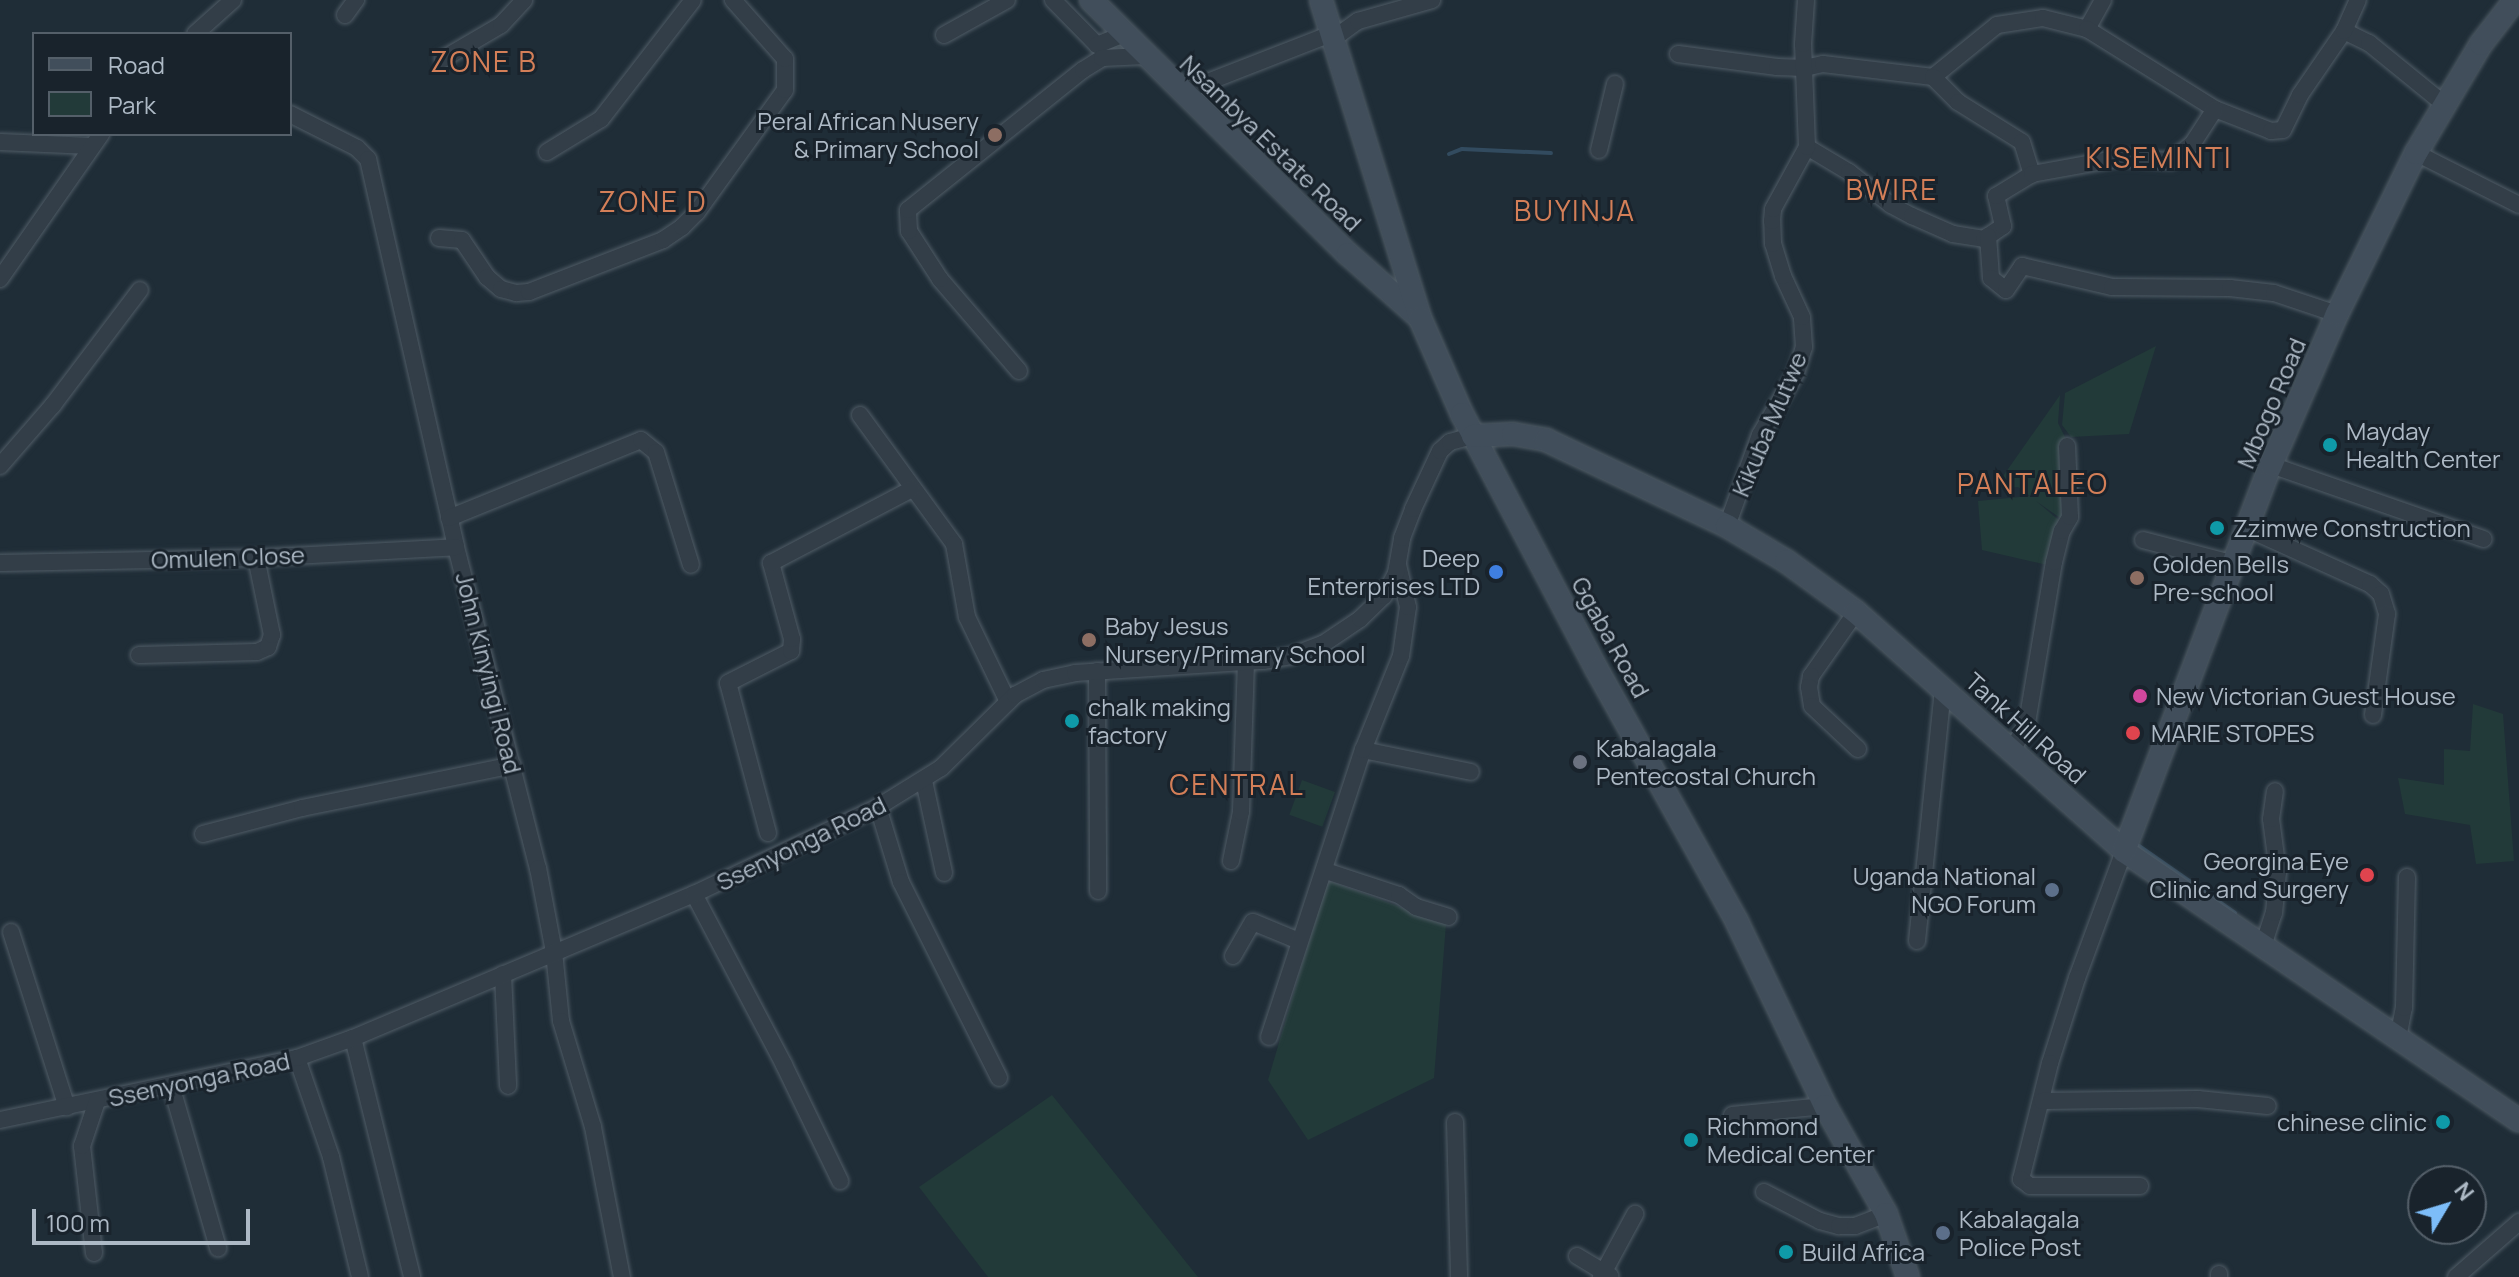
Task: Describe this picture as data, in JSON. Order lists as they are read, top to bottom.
{
  "streets": {
    "street": [
      "Nsambya Estate Road",
      "Mbogo Road",
      "Kikuba Mutwe",
      "Omulen Close",
      "Ggaba Road",
      "John Kinyingi Road",
      "Tank Hill Road",
      "Ssenyonga Road"
    ]
  },
  "crossings": [
    ["Nsambya Estate Road", "Ggaba Road"],
    ["Mbogo Road", "Tank Hill Road"],
    ["Kikuba Mutwe", "Tank Hill Road"],
    ["Omulen Close", "John Kinyingi Road"],
    ["Ggaba Road", "Tank Hill Road"],
    ["Ggaba Road", "Ssenyonga Road"],
    ["John Kinyingi Road", "Ssenyonga Road"],
    ["Tank Hill Road", "Ssenyonga Road"]
  ],
  "districts": [
    "ZONE B",
    "KISEMINTI",
    "BWIRE",
    "ZONE D",
    "BUYINJA",
    "PANTALEO",
    "CENTRAL"
  ],
  "places": [
    "Peral African Nusery & Primary School",
    "Mayday Health Center",
    "Zzimwe Construction",
    "Deep Enterprises LTD",
    "Golden Bells Pre-school",
    "Baby Jesus Nursery/Primary School",
    "New Victorian Guest House",
    "chalk making factory",
    "MARIE STOPES",
    "Kabalagala Pentecostal Church",
    "Georgina Eye Clinic and Surgery",
    "Uganda National NGO Forum",
    "chinese clinic",
    "Richmond Medical Center",
    "Kabalagala Police Post",
    "Build Africa"
  ],
  "legend": ["Road", "Park"],
  "scale_bar": "100 m",
  "north": "top right"
}
